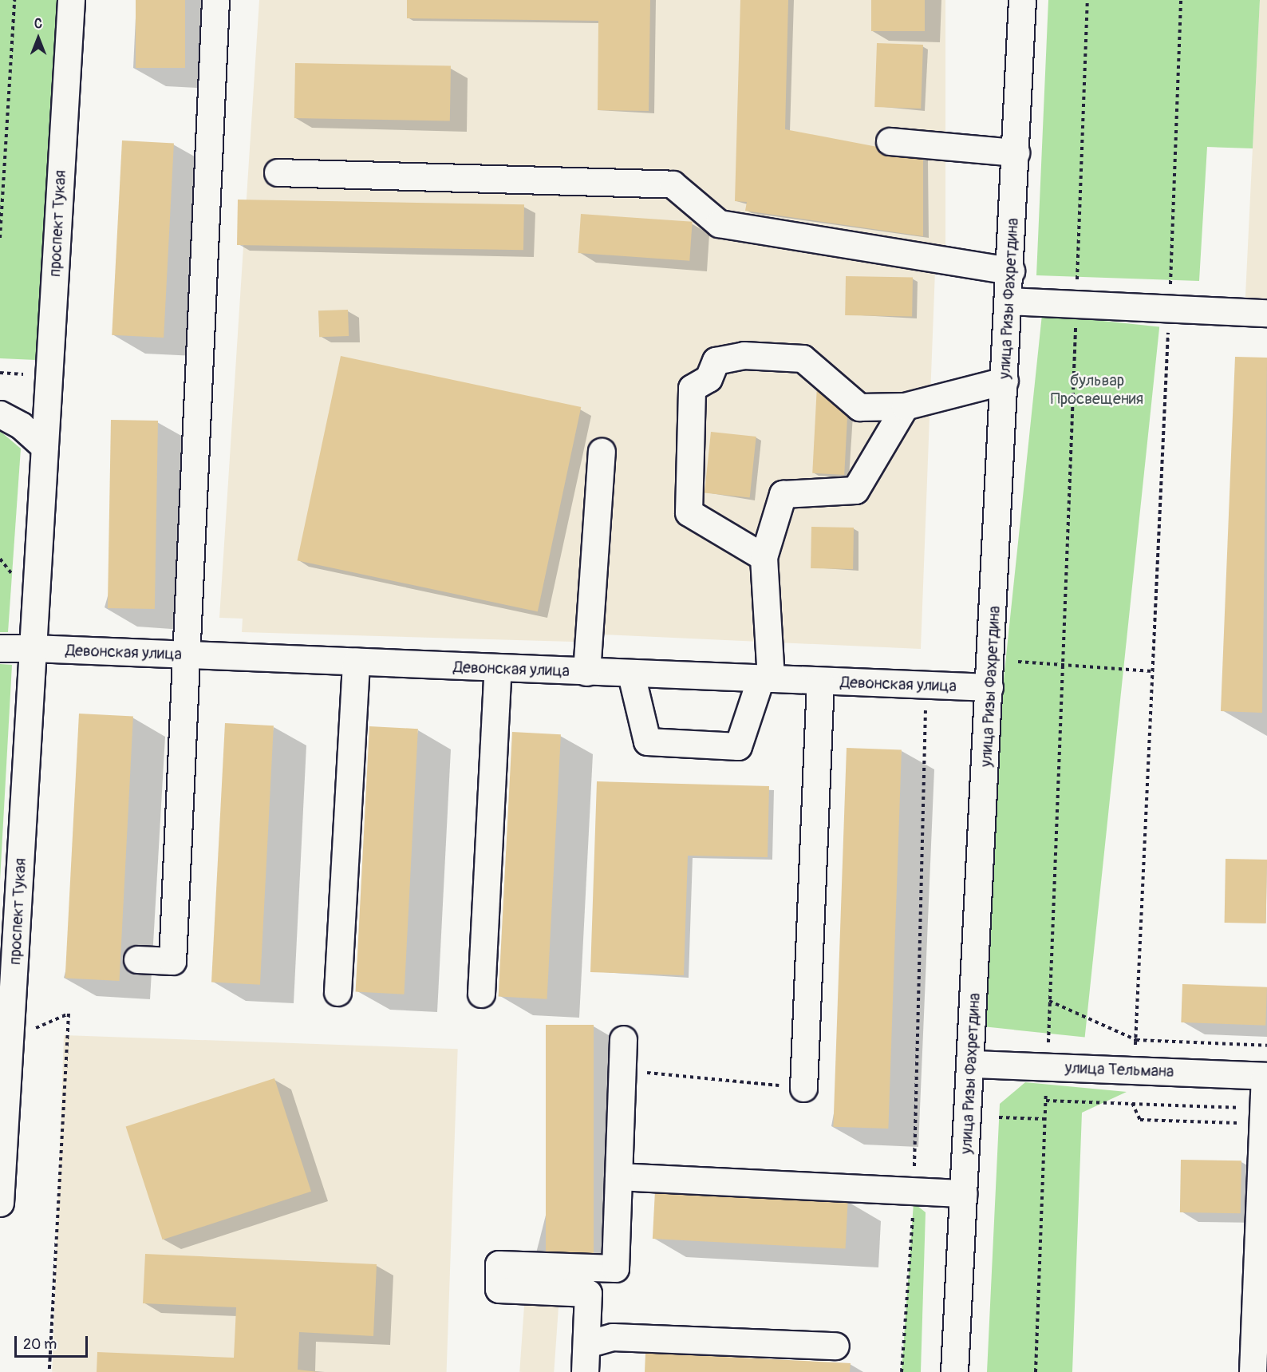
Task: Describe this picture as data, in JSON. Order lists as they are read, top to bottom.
{
  "streets": {
    "main road": [
      "проспект Тукая",
      "улица Ризы Фахретдина",
      "Девонская улица",
      "улица Тельмана"
    ]
  },
  "crossings": [
    ["проспект Тукая", "Девонская улица"],
    ["улица Ризы Фахретдина", "Девонская улица"],
    ["улица Ризы Фахретдина", "улица Тельмана"]
  ],
  "parks": ["бульвар Просвещения"],
  "scale_bar": "20 m",
  "north": "top"
}
